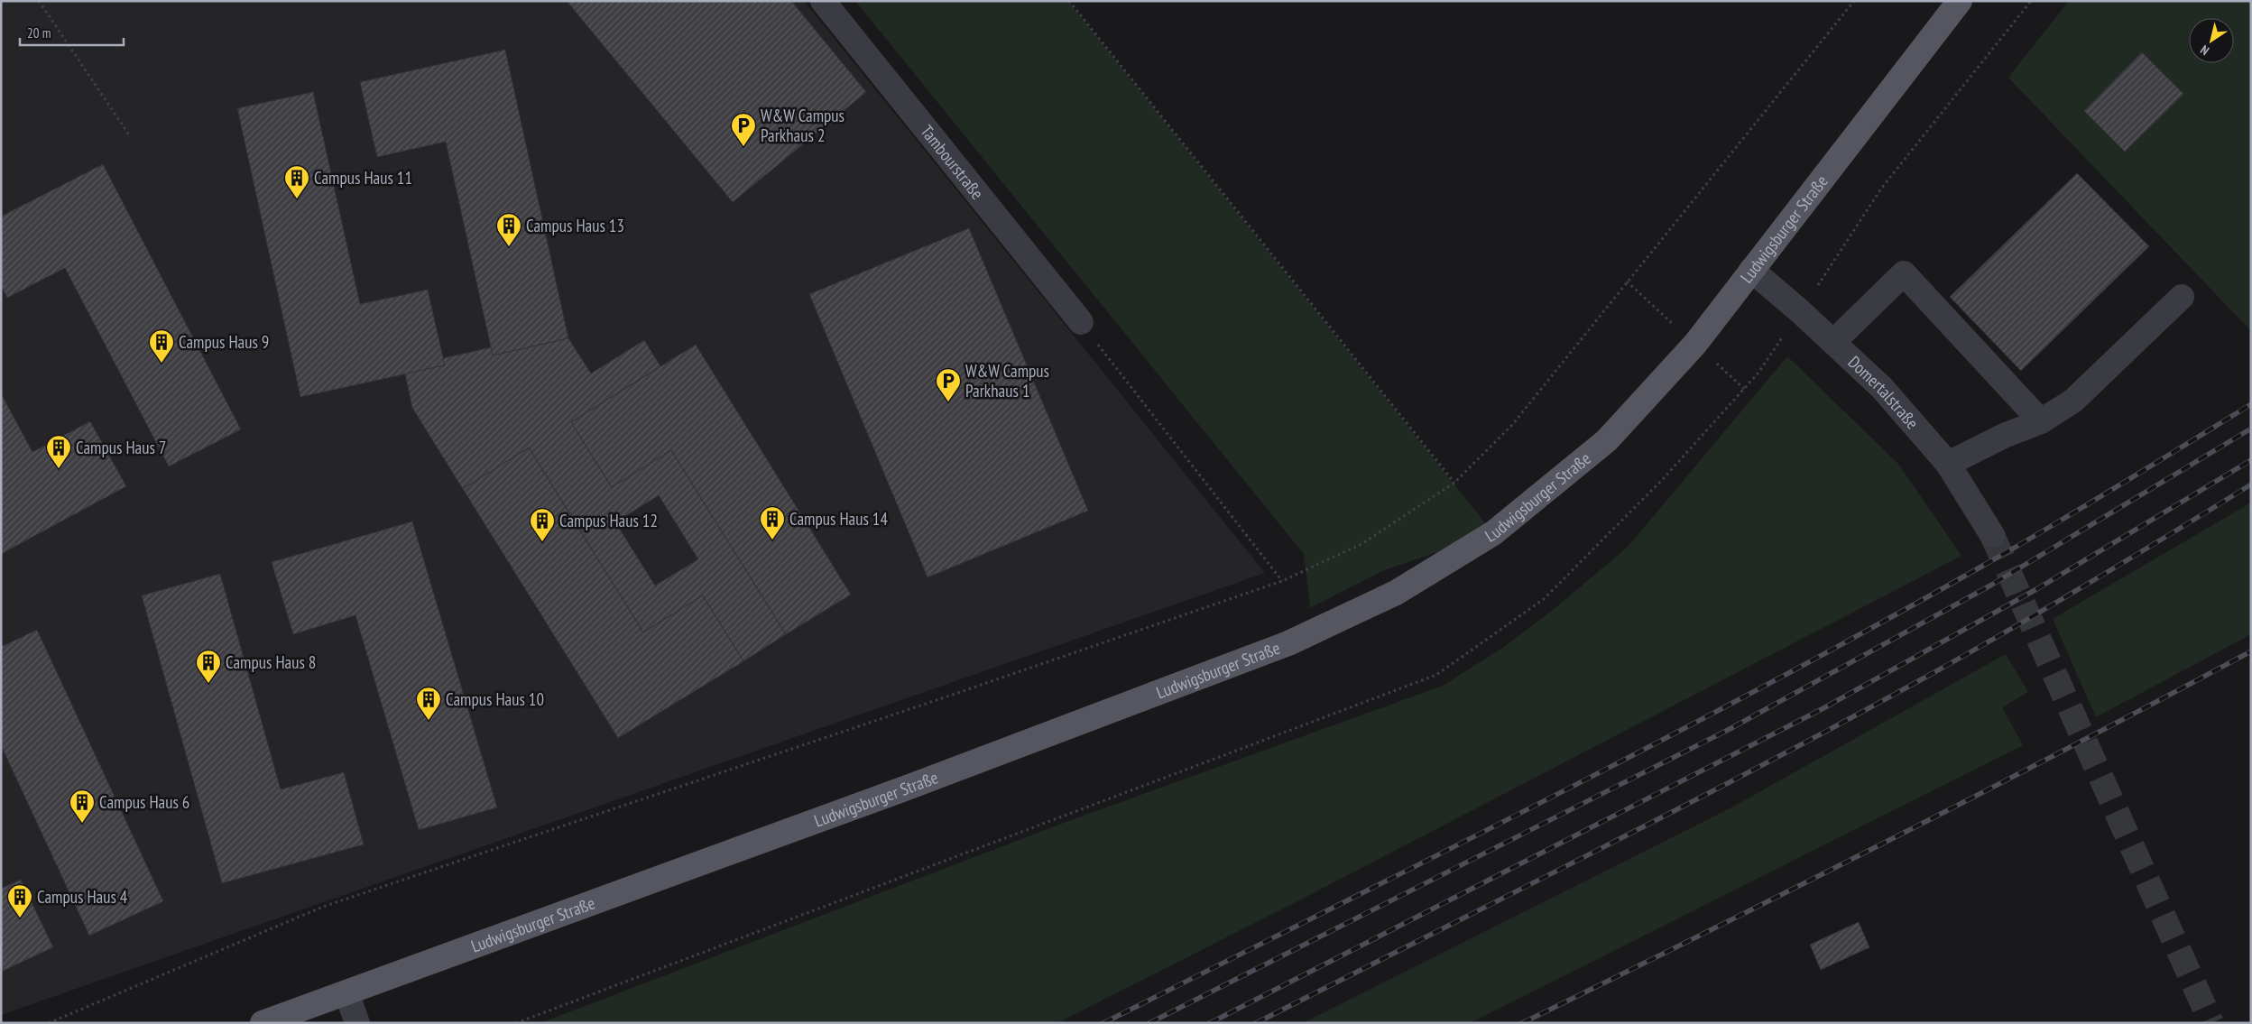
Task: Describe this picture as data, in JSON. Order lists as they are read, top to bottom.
{
  "streets": {
    "main road": ["Ludwigsburger Straße"],
    "street": ["Tambourstraße", "Domertalstraße"]
  },
  "crossings": [
    ["Ludwigsburger Straße", "Domertalstraße"]
  ],
  "places": {
    "parking": ["W&W Campus Parkhaus 2", "W&W Campus Parkhaus 1"],
    "building": [
      "Campus Haus 11",
      "Campus Haus 13",
      "Campus Haus 9",
      "Campus Haus 7",
      "Campus Haus 14",
      "Campus Haus 12",
      "Campus Haus 8",
      "Campus Haus 10",
      "Campus Haus 6",
      "Campus Haus 4"
    ]
  },
  "scale_bar": "20 m",
  "north": "bottom left"
}
